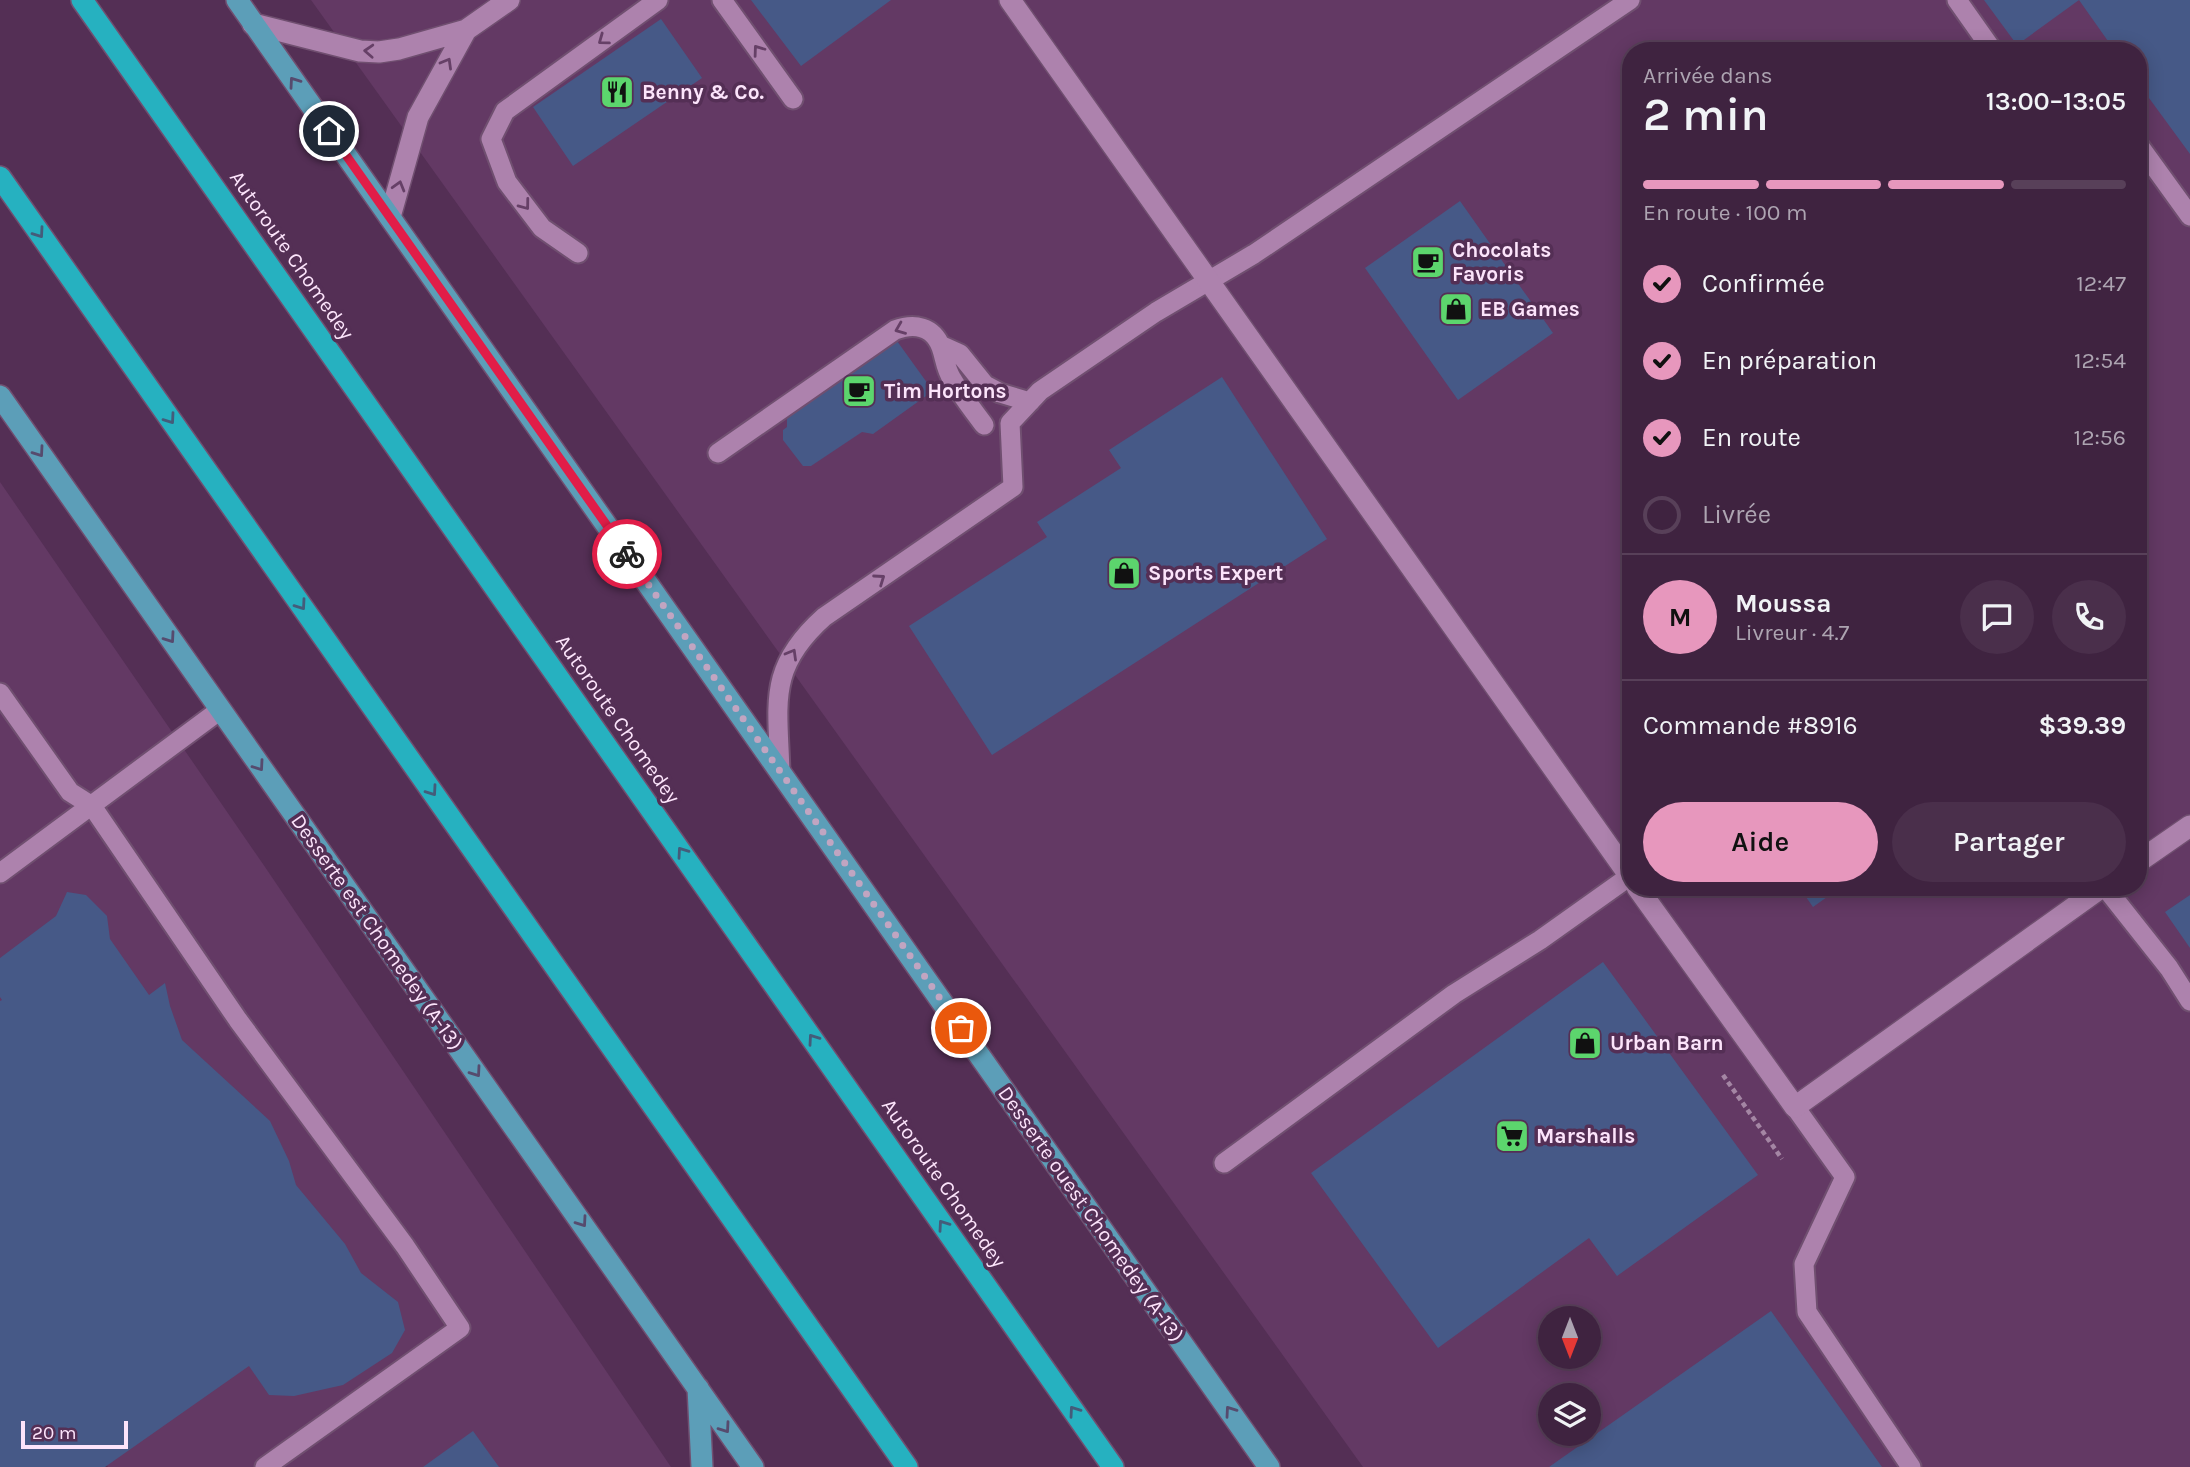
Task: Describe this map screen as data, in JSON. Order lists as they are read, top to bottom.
{
  "streets": {
    "highway": ["Autoroute Chomedey"],
    "main road": ["Desserte est Chomedey (A-13)", "Desserte ouest Chomedey (A-13)"]
  },
  "one_way": ["Desserte est Chomedey (A-13)", "Desserte ouest Chomedey (A-13)"],
  "places": {
    "restaurant": ["Benny & Co."],
    "cafe": ["Chocolats Favoris", "Tim Hortons"],
    "shop": ["EB Games", "Sports Expert", "Urban Barn"],
    "supermarket": ["Marshalls"]
  },
  "scale_bar": "20 m",
  "north": "bottom",
  "page": {
    "heading": ["2 min", "Arrivée dans", "13:00–13:05"],
    "panel": [
      "Moussa",
      "Livreur · 4.7",
      "Commande #8916",
      "$39.39"
    ],
    "bar": "En route · 100 m",
    "list": [
      ["Confirmée", "12:47"],
      ["En préparation", "12:54"],
      ["En route", "12:56"],
      "Livrée"
    ],
    "round": "M",
    "buttons": ["Aide", "Partager"],
    "scale": "20 m"
  }
}
